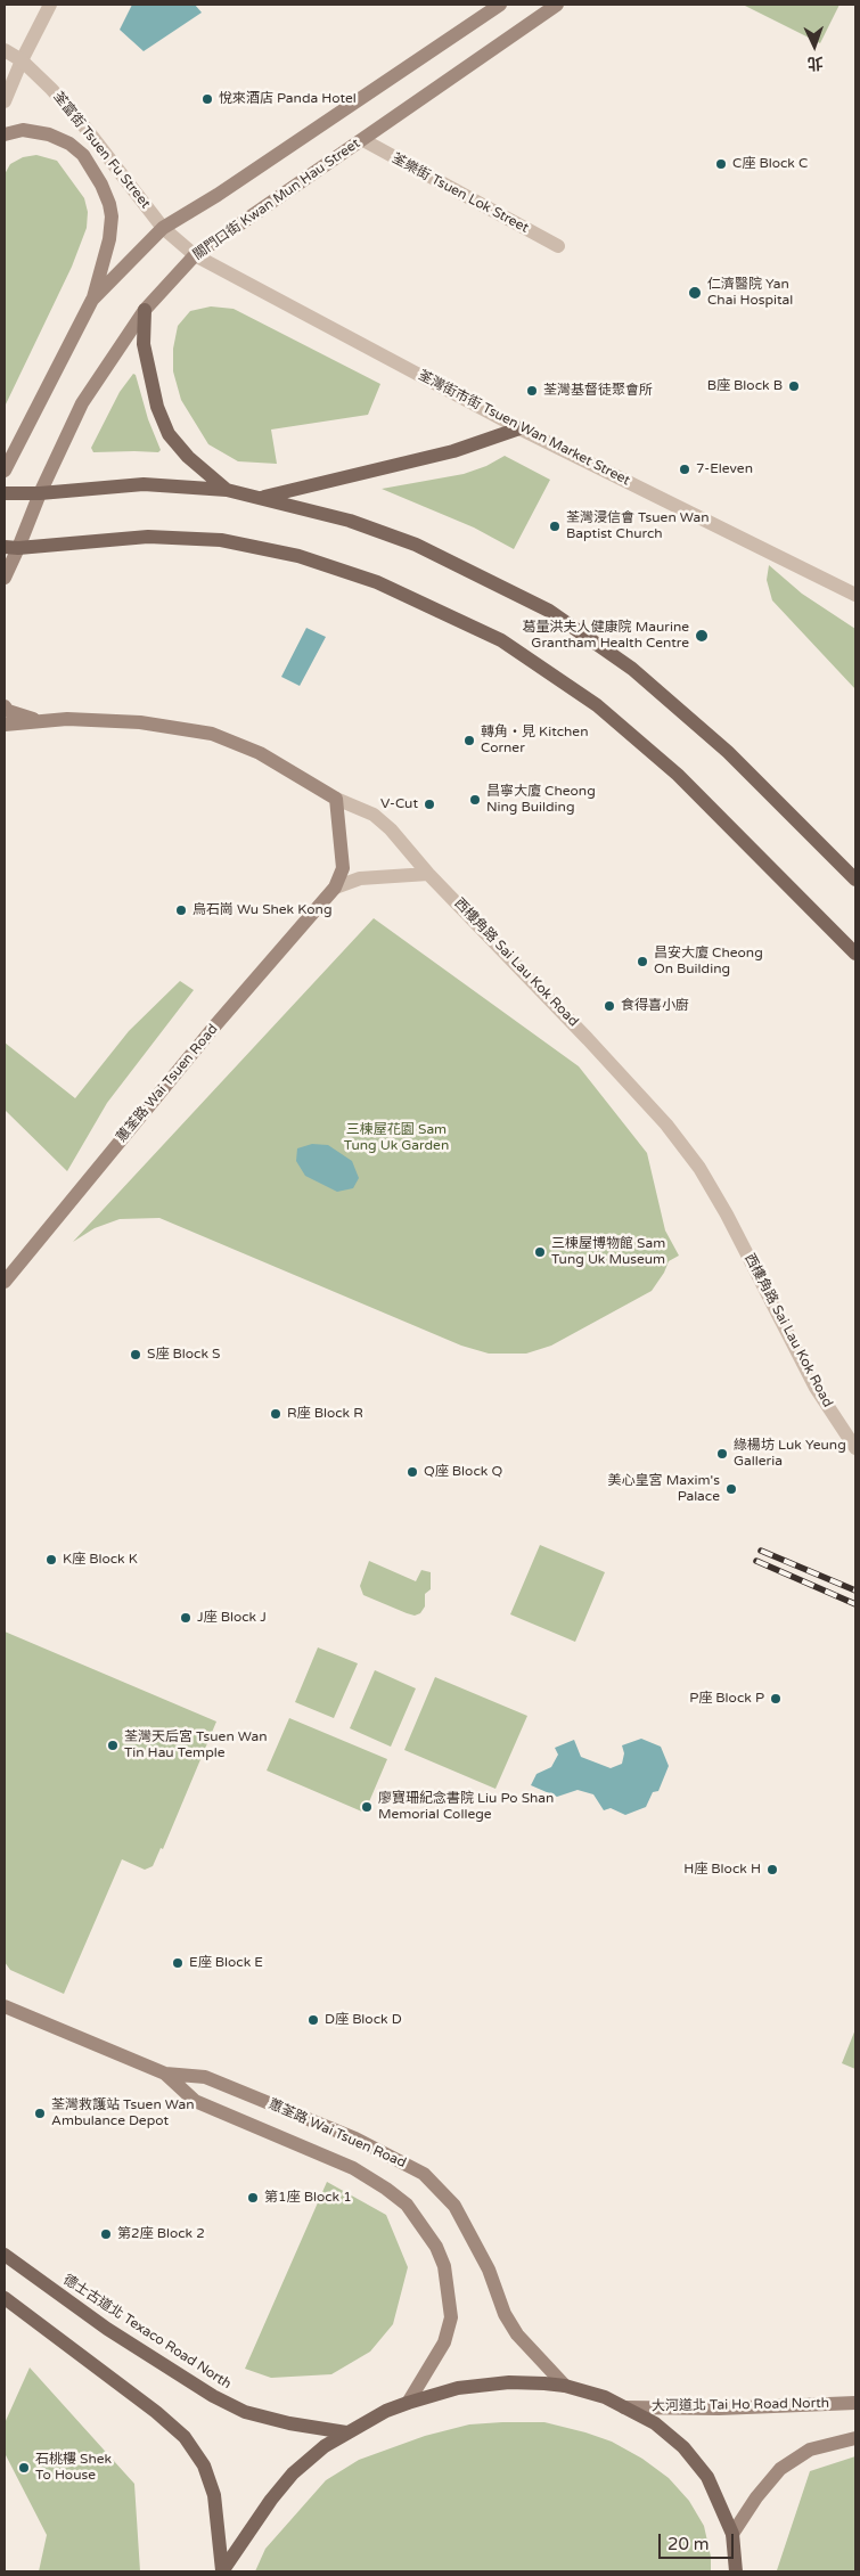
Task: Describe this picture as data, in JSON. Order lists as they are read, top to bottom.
{
  "streets": {
    "main road": [
      "關門口街 Kwan Mun Hau Street",
      "西樓角路 Sai Lau Kok Road",
      "蕙荃路 Wai Tsuen Road",
      "德士古道北 Texaco Road North",
      "大河道北 Tai Ho Road North"
    ],
    "street": ["荃富街 Tsuen Fu Street", "荃樂街 Tsuen Lok Street", "荃灣街市街 Tsuen Wan Market Street"]
  },
  "crossings": [
    ["荃富街 Tsuen Fu Street", "關門口街 Kwan Mun Hau Street"],
    ["荃富街 Tsuen Fu Street", "荃灣街市街 Tsuen Wan Market Street"],
    ["荃樂街 Tsuen Lok Street", "關門口街 Kwan Mun Hau Street"],
    ["關門口街 Kwan Mun Hau Street", "荃灣街市街 Tsuen Wan Market Street"],
    ["西樓角路 Sai Lau Kok Road", "蕙荃路 Wai Tsuen Road"]
  ],
  "parks": ["三棟屋花園 Sam Tung Uk Garden"],
  "places": [
    "悅來酒店 Panda Hotel",
    "C座 Block C",
    "仁濟醫院 Yan Chai Hospital",
    "B座 Block B",
    "荃灣基督徒聚會所",
    "7-Eleven",
    "荃灣浸信會 Tsuen Wan Baptist Church",
    "葛量洪夫人健康院 Maurine Grantham Health Centre",
    "轉角‧見 Kitchen Corner",
    "昌寧大廈 Cheong Ning Building",
    "V-Cut",
    "烏石崗 Wu Shek Kong",
    "昌安大廈 Cheong On Building",
    "食得喜小廚",
    "三棟屋博物館 Sam Tung Uk Museum",
    "S座 Block S",
    "R座 Block R",
    "綠楊坊 Luk Yeung Galleria",
    "Q座 Block Q",
    "美心皇宮 Maxim's Palace",
    "K座 Block K",
    "J座 Block J",
    "P座 Block P",
    "荃灣天后宮 Tsuen Wan Tin Hau Temple",
    "廖寶珊紀念書院 Liu Po Shan Memorial College",
    "H座 Block H",
    "E座 Block E",
    "D座 Block D",
    "荃灣救護站 Tsuen Wan Ambulance Depot",
    "第1座 Block 1",
    "第2座 Block 2",
    "石桃樓 Shek To House"
  ],
  "scale_bar": "20 m",
  "north": "bottom"
}
